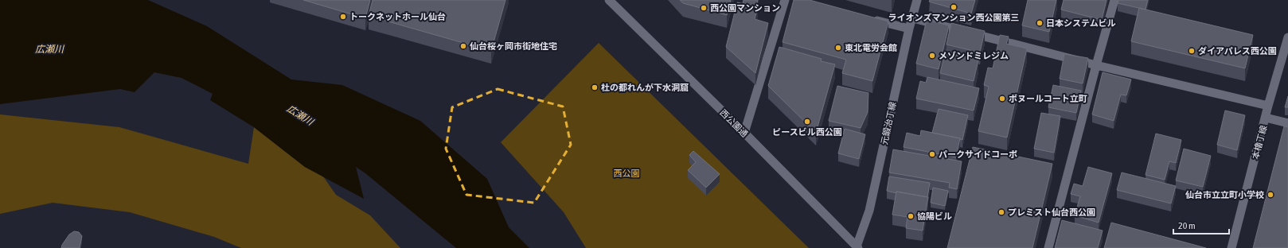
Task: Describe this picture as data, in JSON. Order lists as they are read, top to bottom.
{
  "streets": {
    "street": ["西公園通", "元鍛治丁線", "本櫓丁線"]
  },
  "crossings": [
    ["西公園通", "元鍛治丁線"]
  ],
  "water": ["広瀬川"],
  "parks": ["西公園"],
  "places": [
    "ライオンズマンション西公園第三",
    "西公園マンション",
    "トークネットホール仙台",
    "日本システムビル",
    "仙台桜ヶ岡市街地住宅",
    "東北電労会館",
    "ダイアパレス西公園",
    "メゾンドミレジム",
    "杜の都れんが下水洞窟",
    "ボヌールコート立町",
    "ピースビル西公園",
    "パークサイドコーポ",
    "仙台市立立町小学校",
    "プレミスト仙台西公園",
    "協陽ビル"
  ],
  "scale_bar": "20 m"
}
